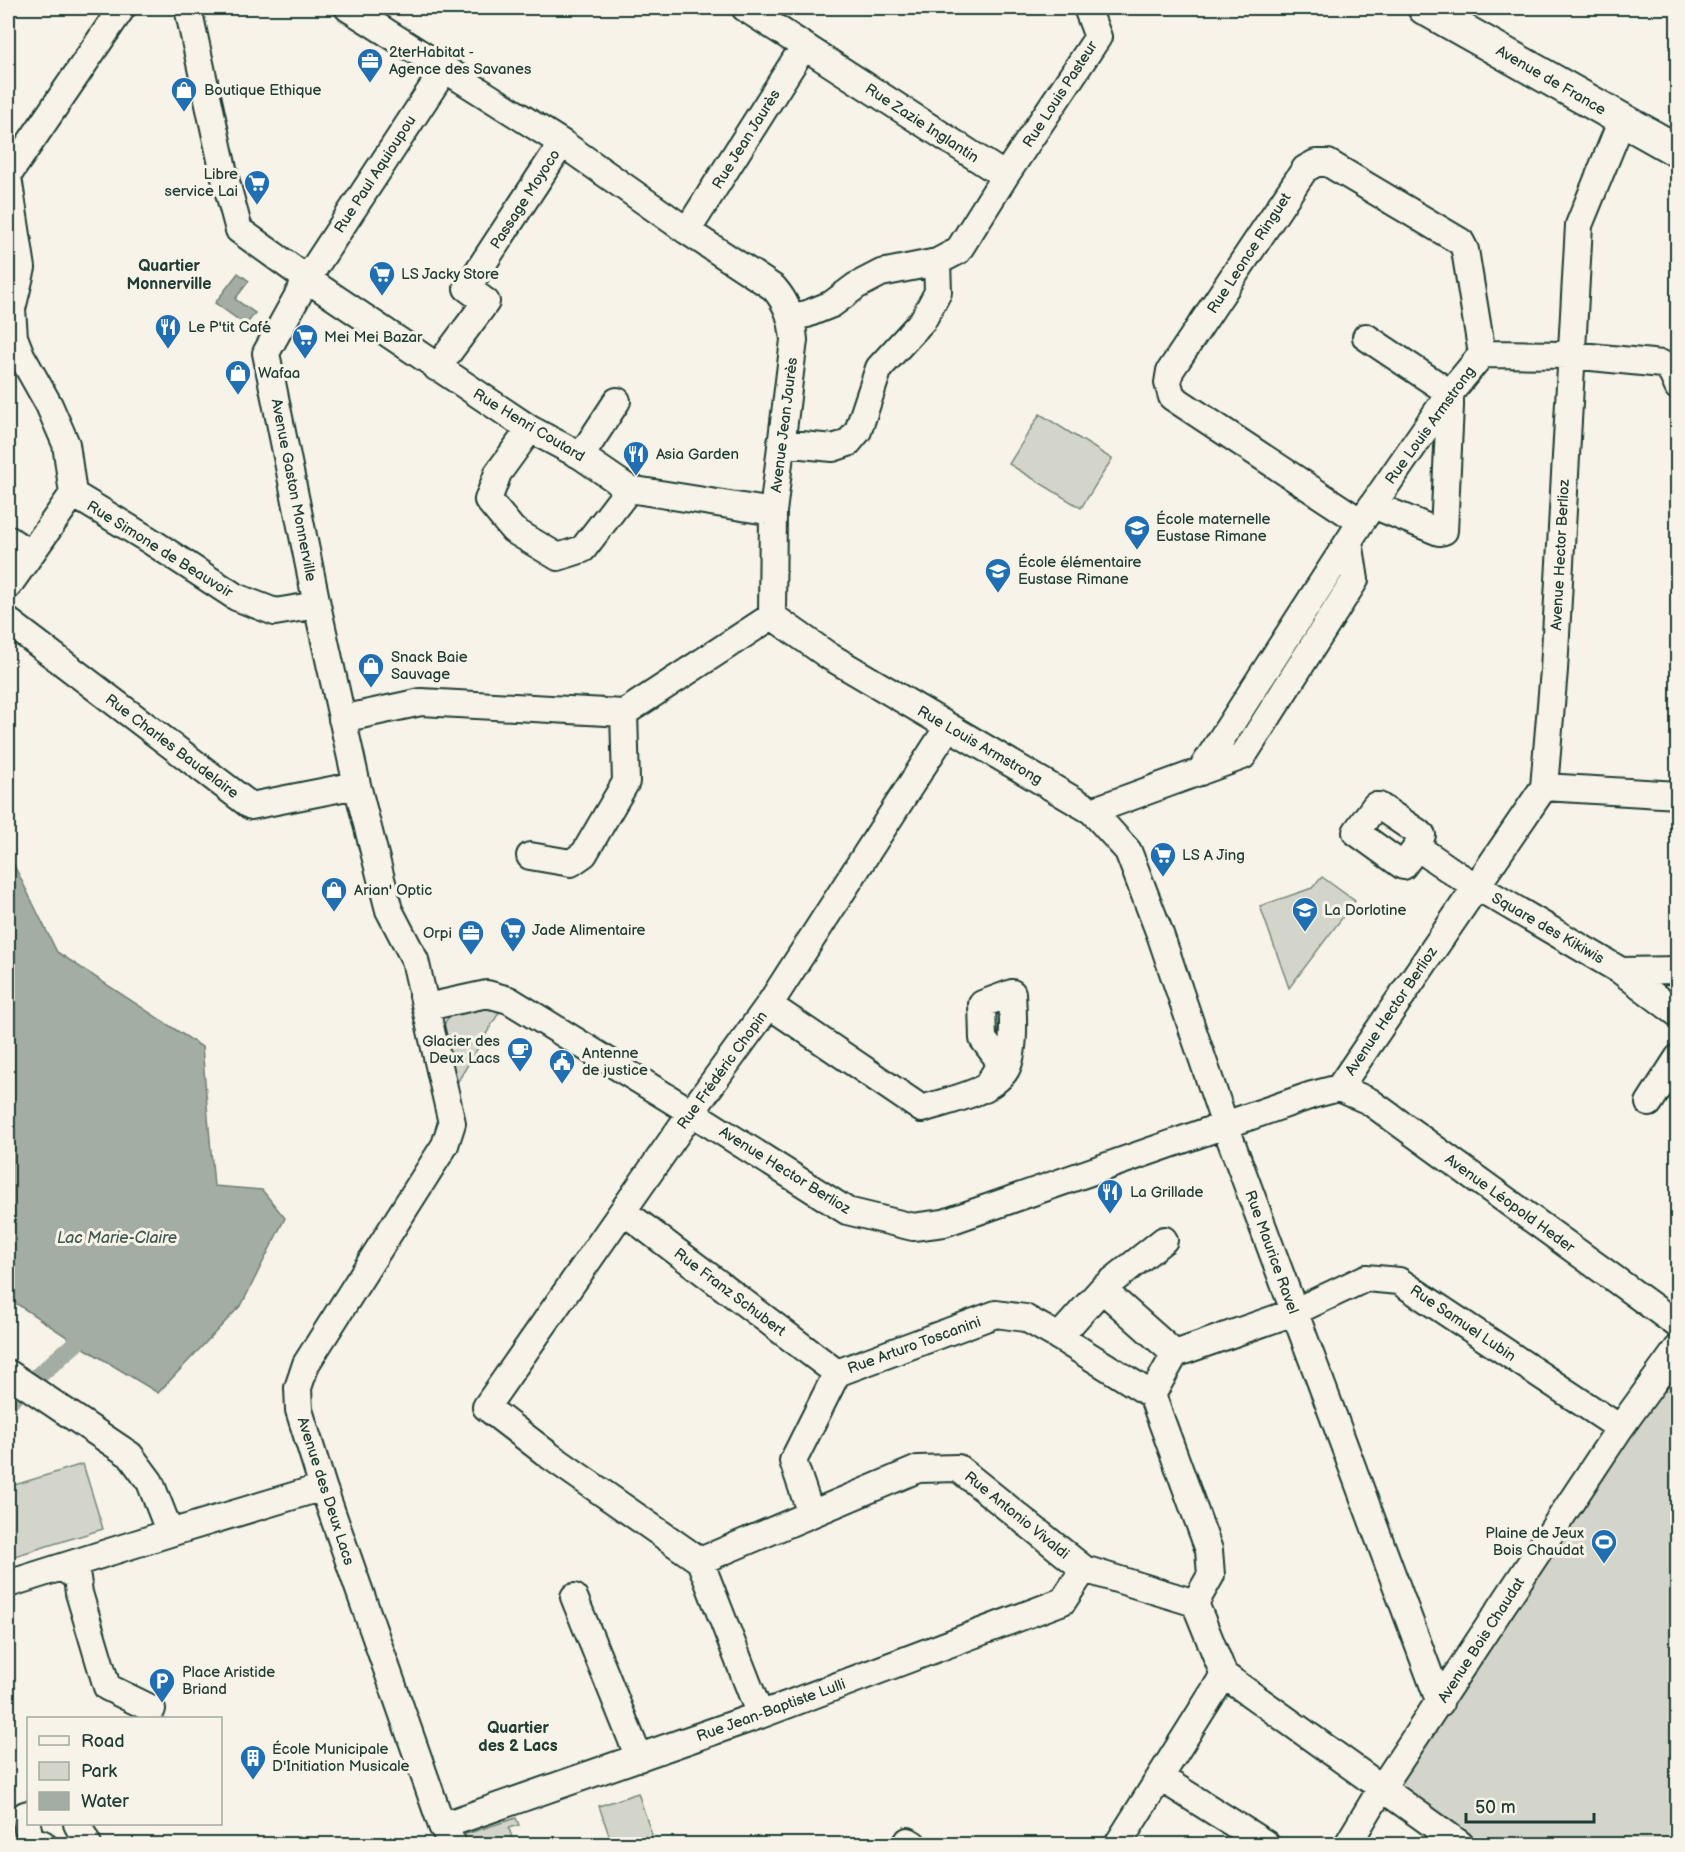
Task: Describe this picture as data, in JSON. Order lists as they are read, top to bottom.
{
  "streets": {
    "main road": ["Avenue de France"],
    "street": [
      "Rue Louis Pasteur",
      "Rue Zazie Inglantin",
      "Rue Jean Jaurès",
      "Rue Paul Aquioupou",
      "Passage Moyoco",
      "Rue Leonce Ringuet",
      "Rue Henri Coutard",
      "Avenue Jean Jaurès",
      "Rue Louis Armstrong",
      "Avenue Gaston Monnerville",
      "Rue Simone de Beauvoir",
      "Avenue Hector Berlioz",
      "Rue Charles Baudelaire",
      "Square des Kikiwis",
      "Rue Frédéric Chopin",
      "Avenue Léopold Heder",
      "Rue Maurice Ravel",
      "Rue Franz Schubert",
      "Rue Samuel Lubin",
      "Rue Arturo Toscanini",
      "Avenue des Deux Lacs",
      "Rue Antonio Vivaldi",
      "Avenue Bois Chaudat",
      "Rue Jean-Baptiste Lulli"
    ]
  },
  "crossings": [
    ["Avenue de France", "Avenue Hector Berlioz"],
    ["Rue Louis Pasteur", "Rue Zazie Inglantin"],
    ["Rue Zazie Inglantin", "Rue Jean Jaurès"],
    ["Rue Jean Jaurès", "Avenue Jean Jaurès"],
    ["Rue Paul Aquioupou", "Rue Henri Coutard"],
    ["Rue Paul Aquioupou", "Avenue Jean Jaurès"],
    ["Rue Paul Aquioupou", "Avenue Gaston Monnerville"],
    ["Passage Moyoco", "Rue Henri Coutard"],
    ["Passage Moyoco", "Avenue Jean Jaurès"],
    ["Rue Leonce Ringuet", "Rue Louis Armstrong"],
    ["Rue Henri Coutard", "Avenue Jean Jaurès"],
    ["Rue Henri Coutard", "Avenue Gaston Monnerville"],
    ["Avenue Jean Jaurès", "Rue Louis Armstrong"],
    ["Rue Louis Armstrong", "Avenue Hector Berlioz"],
    ["Rue Louis Armstrong", "Rue Frédéric Chopin"],
    ["Rue Louis Armstrong", "Rue Maurice Ravel"],
    ["Avenue Gaston Monnerville", "Rue Simone de Beauvoir"],
    ["Avenue Gaston Monnerville", "Avenue Hector Berlioz"],
    ["Avenue Gaston Monnerville", "Rue Charles Baudelaire"],
    ["Avenue Gaston Monnerville", "Avenue des Deux Lacs"],
    ["Avenue Hector Berlioz", "Square des Kikiwis"],
    ["Avenue Hector Berlioz", "Rue Frédéric Chopin"],
    ["Avenue Hector Berlioz", "Avenue Léopold Heder"],
    ["Avenue Hector Berlioz", "Rue Maurice Ravel"],
    ["Avenue Hector Berlioz", "Avenue des Deux Lacs"],
    ["Rue Frédéric Chopin", "Rue Franz Schubert"],
    ["Rue Frédéric Chopin", "Rue Antonio Vivaldi"],
    ["Rue Maurice Ravel", "Rue Samuel Lubin"],
    ["Rue Maurice Ravel", "Avenue Bois Chaudat"],
    ["Rue Franz Schubert", "Rue Arturo Toscanini"],
    ["Rue Samuel Lubin", "Avenue Bois Chaudat"],
    ["Rue Arturo Toscanini", "Rue Antonio Vivaldi"],
    ["Avenue des Deux Lacs", "Rue Jean-Baptiste Lulli"],
    ["Rue Antonio Vivaldi", "Rue Jean-Baptiste Lulli"]
  ],
  "districts": ["Quartier Monnerville", "Quartier des 2 Lacs"],
  "water": ["Lac Marie-Claire"],
  "places": {
    "office": ["2terHabitat - Agence des Savanes", "Orpi"],
    "shop": [
      "Boutique Ethique",
      "Wafaa",
      "Snack Baie Sauvage",
      "Arian' Optic"
    ],
    "supermarket": [
      "Libre service Lai",
      "LS Jacky Store",
      "Mei Mei Bazar",
      "LS A Jing",
      "Jade Alimentaire"
    ],
    "restaurant": ["Le P'tit Café", "Asia Garden", "La Grillade"],
    "school or university": ["École maternelle Eustase Rimane", "École élémentaire Eustase Rimane", "La Dorlotine"],
    "cafe": ["Glacier des Deux Lacs"],
    "public building": ["Antenne de justice"],
    "sports": ["Plaine de Jeux Bois Chaudat"],
    "parking": ["Place Aristide Briand"],
    "building": ["École Municipale D'Initiation Musicale"]
  },
  "legend": ["Road", "Park", "Water"],
  "scale_bar": "50 m"
}
